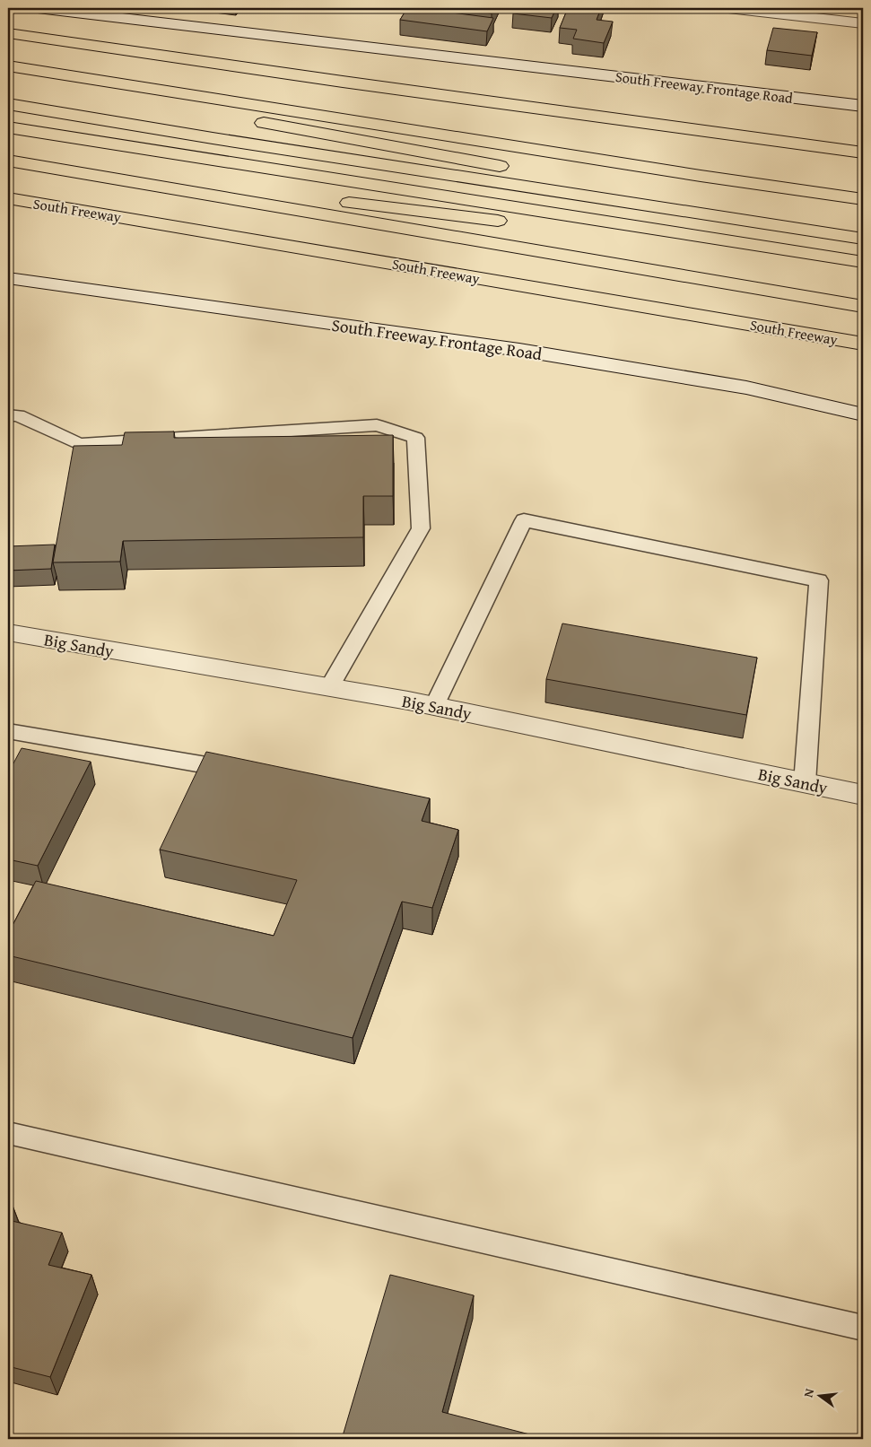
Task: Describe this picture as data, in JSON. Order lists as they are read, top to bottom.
{
  "streets": {
    "highway": ["South Freeway"],
    "main road": ["South Freeway Frontage Road", "Big Sandy"]
  },
  "north": "left"
}
